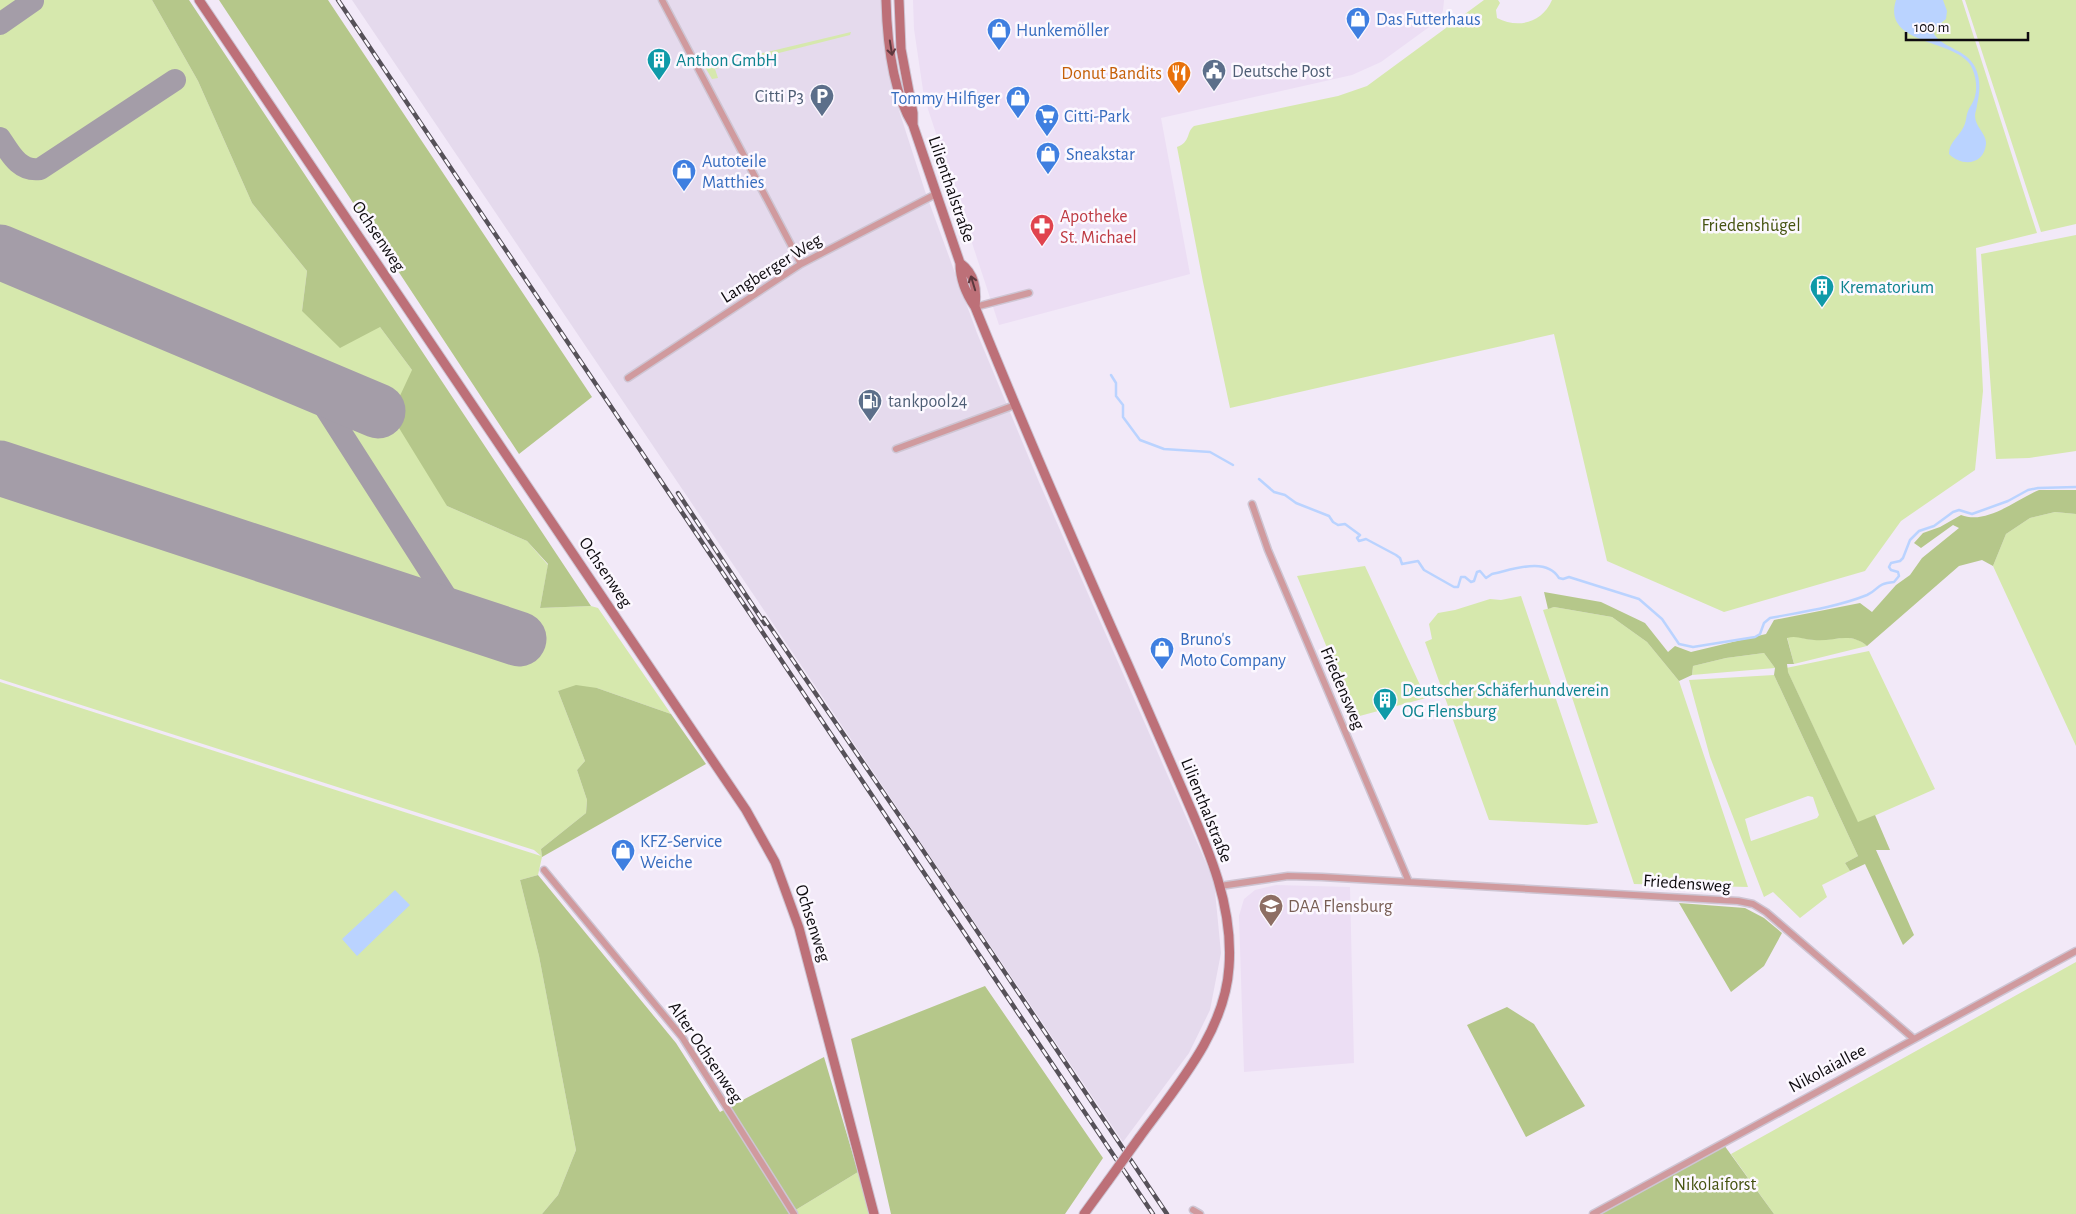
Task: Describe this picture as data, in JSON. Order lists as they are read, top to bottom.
{
  "streets": {
    "street": [
      "Lilienthalstraße",
      "Ochsenweg",
      "Langberger Weg",
      "Friedensweg",
      "Alter Ochsenweg",
      "Nikolaiallee"
    ]
  },
  "crossings": [
    ["Lilienthalstraße", "Langberger Weg"],
    ["Lilienthalstraße", "Friedensweg"],
    ["Friedensweg", "Nikolaiallee"]
  ],
  "parks": ["Friedenshügel", "Nikolaiforst"],
  "places": {
    "shop": [
      "Das Futterhaus",
      "Hunkemöller",
      "Tommy Hilfiger",
      "Sneakstar",
      "Autoteile Matthies",
      "Bruno's Moto Company",
      "KFZ-Service Weiche"
    ],
    "building": ["Anthon GmbH", "Krematorium", "Deutscher Schäferhundverein OG Flensburg"],
    "public building": ["Deutsche Post"],
    "restaurant": ["Donut Bandits"],
    "parking": ["Citti P3"],
    "supermarket": ["Citti-Park"],
    "pharmacy": ["Apotheke St. Michael"],
    "fuel station": ["tankpool24"],
    "school or university": ["DAA Flensburg"]
  },
  "scale_bar": "100 m"
}
